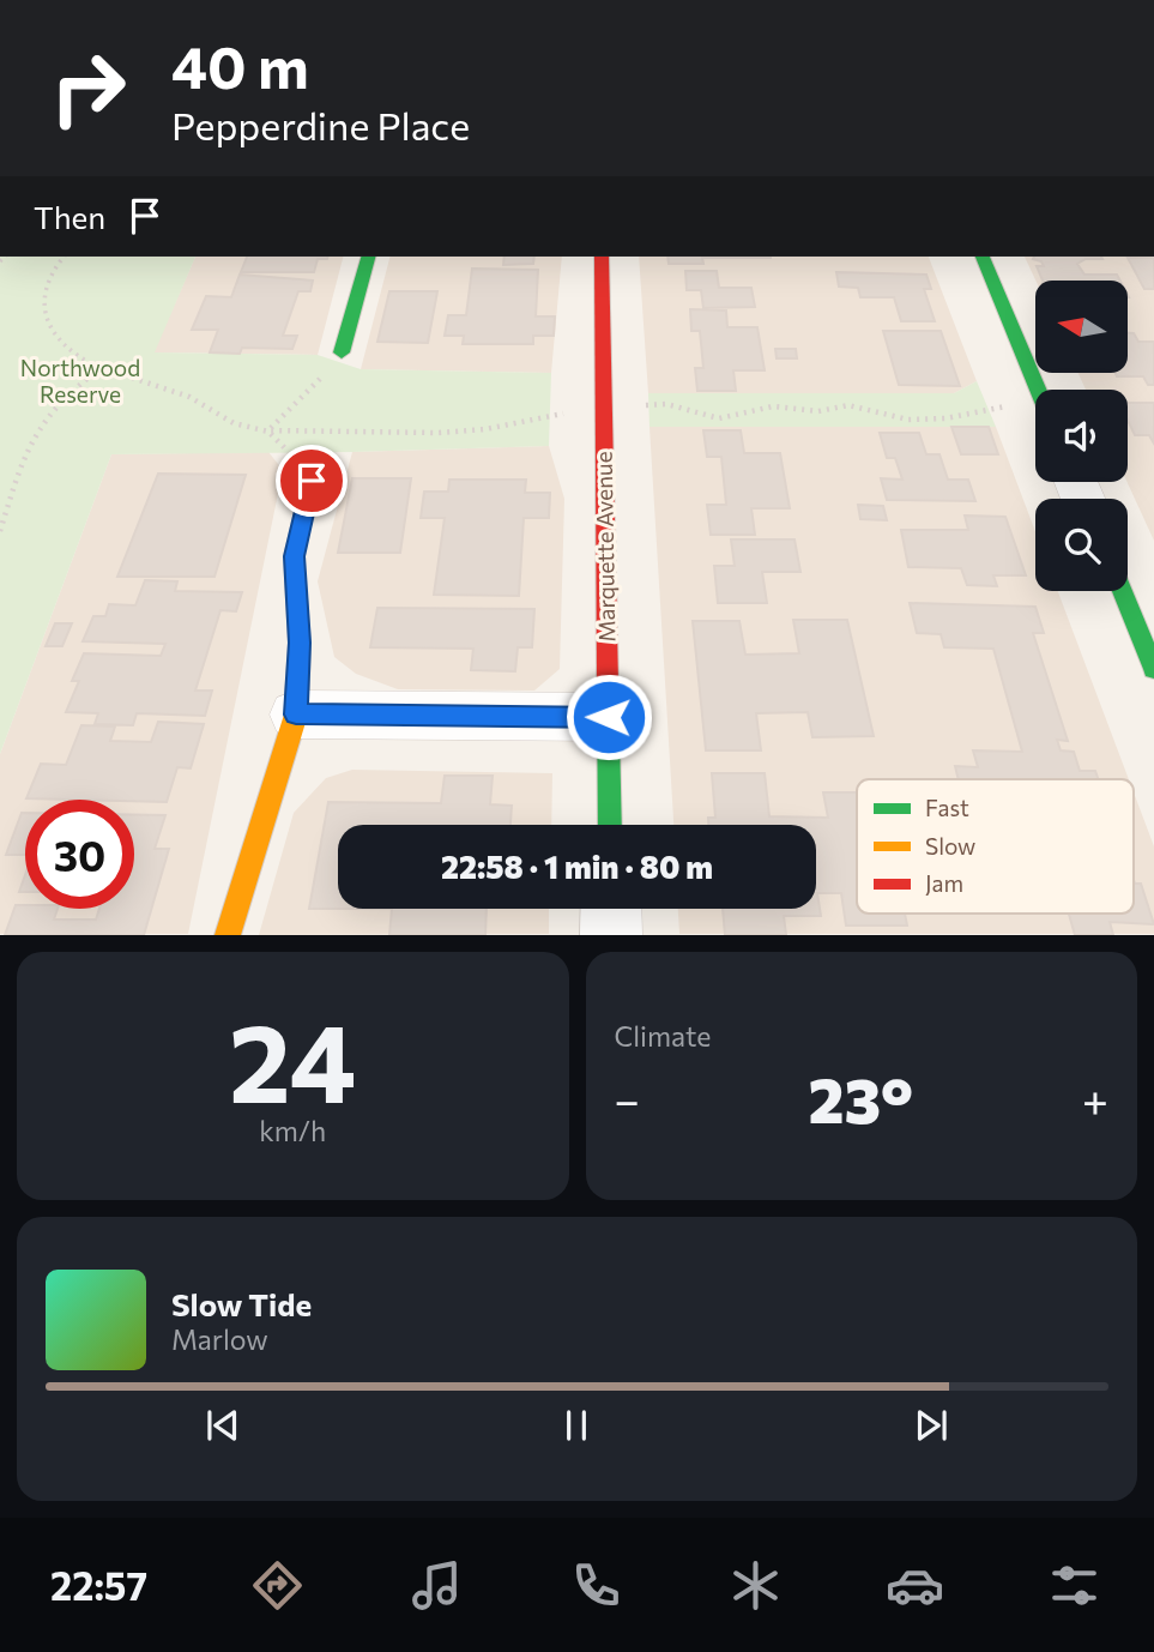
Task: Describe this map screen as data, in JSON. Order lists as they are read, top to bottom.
{
  "streets": {
    "street": ["Marquette Avenue"]
  },
  "parks": ["Northwood Reserve"],
  "legend": ["Fast", "Slow", "Jam"],
  "north": "left",
  "page": {
    "turn": ["40 m", "Pepperdine Place"],
    "then": "Then",
    "limit": "30",
    "trip": "22:58 · 1 min · 80 m",
    "tile": [
      ["24", "km/h"],
      "Climate"
    ],
    "heat": ["−", "23°", "+"],
    "song": ["Slow Tide", "Marlow"],
    "tabs": "22:57"
  }
}
